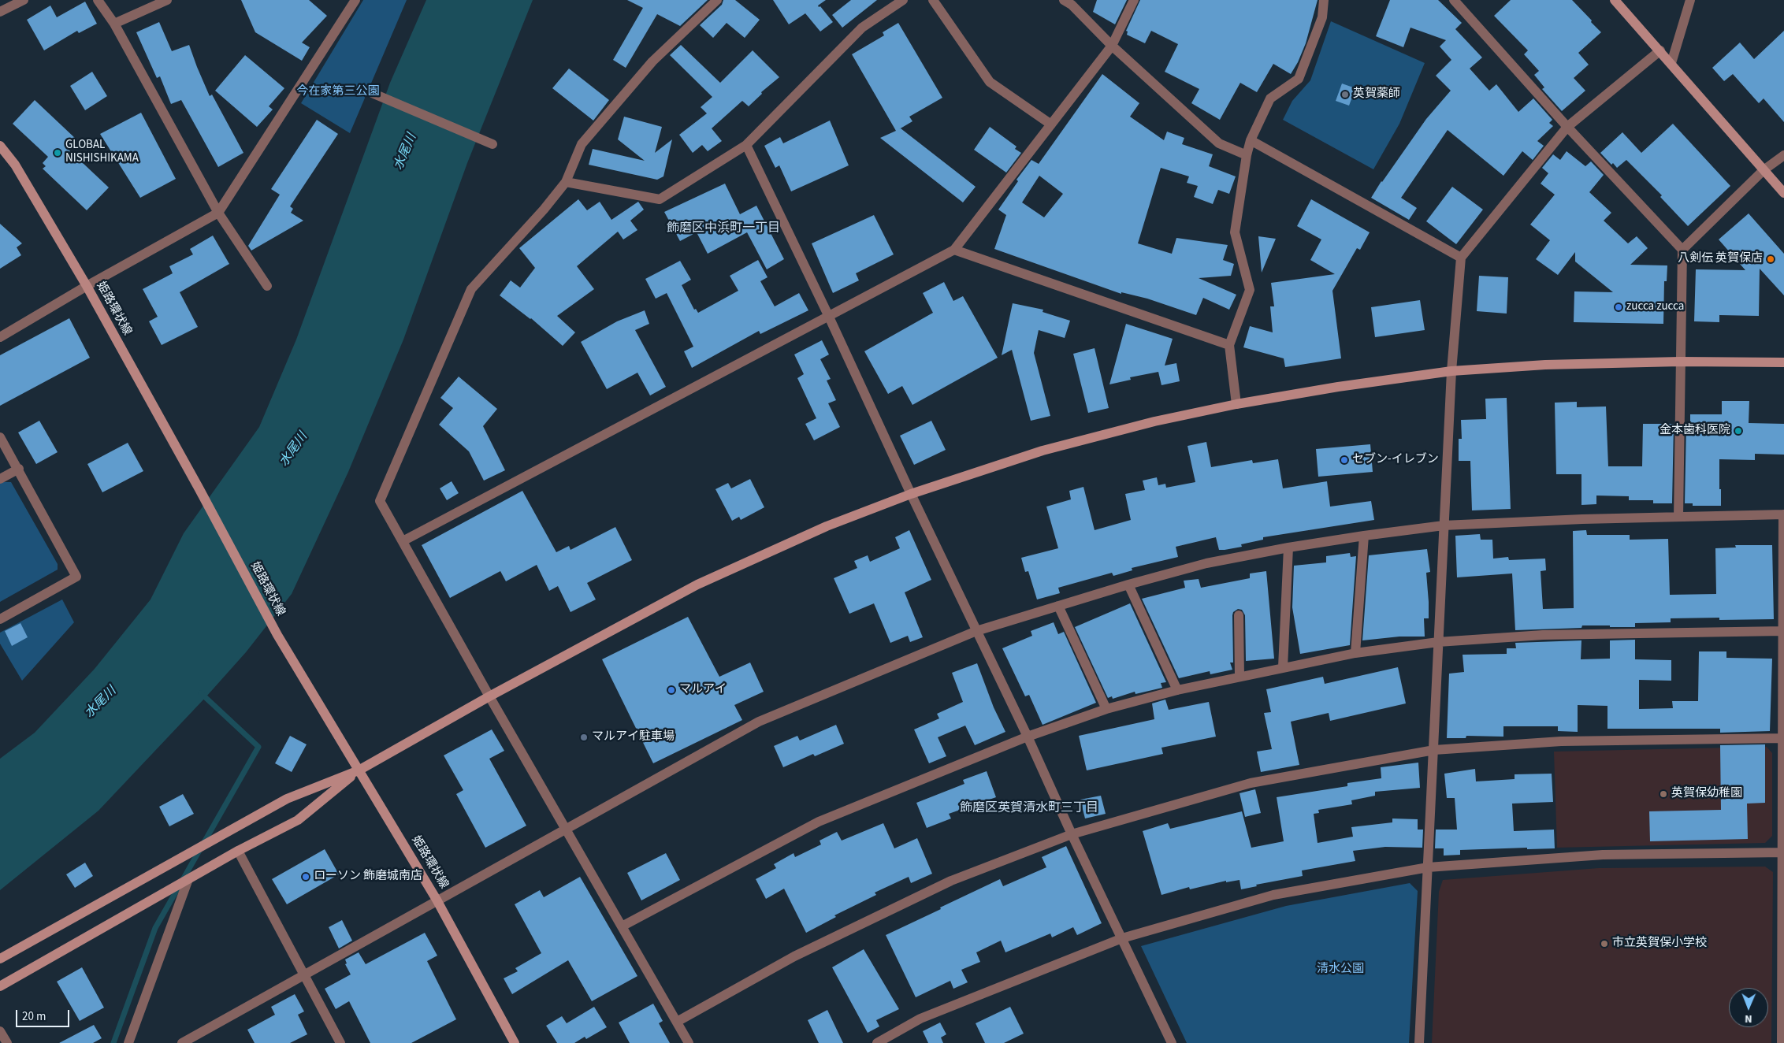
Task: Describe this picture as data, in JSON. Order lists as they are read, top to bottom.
{
  "streets": {
    "street": ["姫路環状線"]
  },
  "districts": ["飾磨区中浜町一丁目", "飾磨区英賀清水町三丁目"],
  "water": ["水尾川"],
  "parks": ["今在家第三公園", "清水公園"],
  "places": [
    "英賀薬師",
    "GLOBAL NISHISHIKAMA",
    "八剣伝 英賀保店",
    "zucca zucca",
    "金本歯科医院",
    "セブン-イレブン",
    "マルアイ",
    "マルアイ駐車場",
    "英賀保幼稚園",
    "ローソン 飾磨城南店",
    "市立英賀保小学校"
  ],
  "scale_bar": "20 m",
  "north": "bottom"
}
